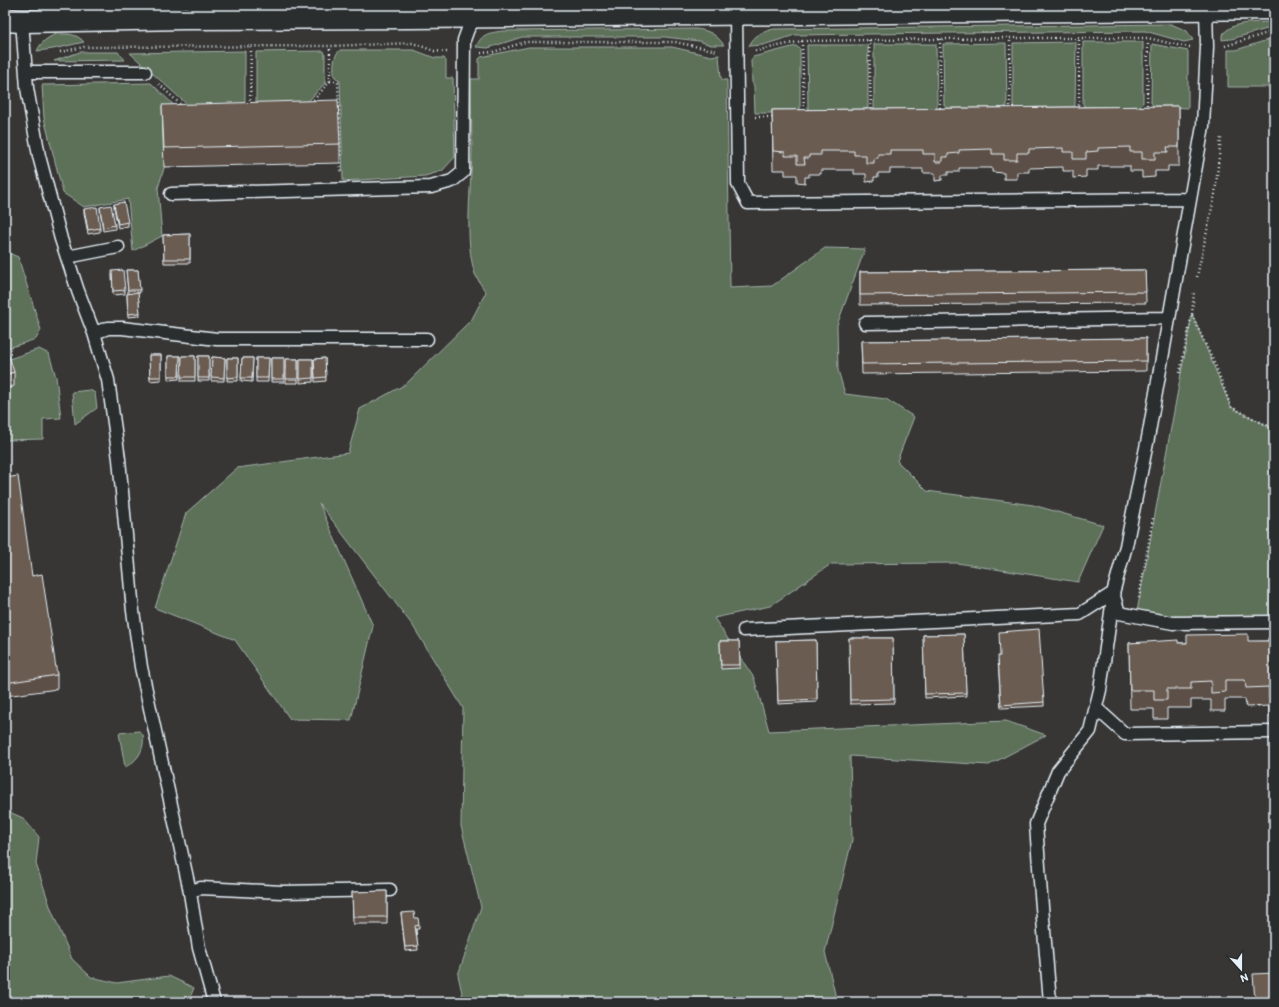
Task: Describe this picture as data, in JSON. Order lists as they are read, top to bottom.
{
  "north": "bottom"
}
